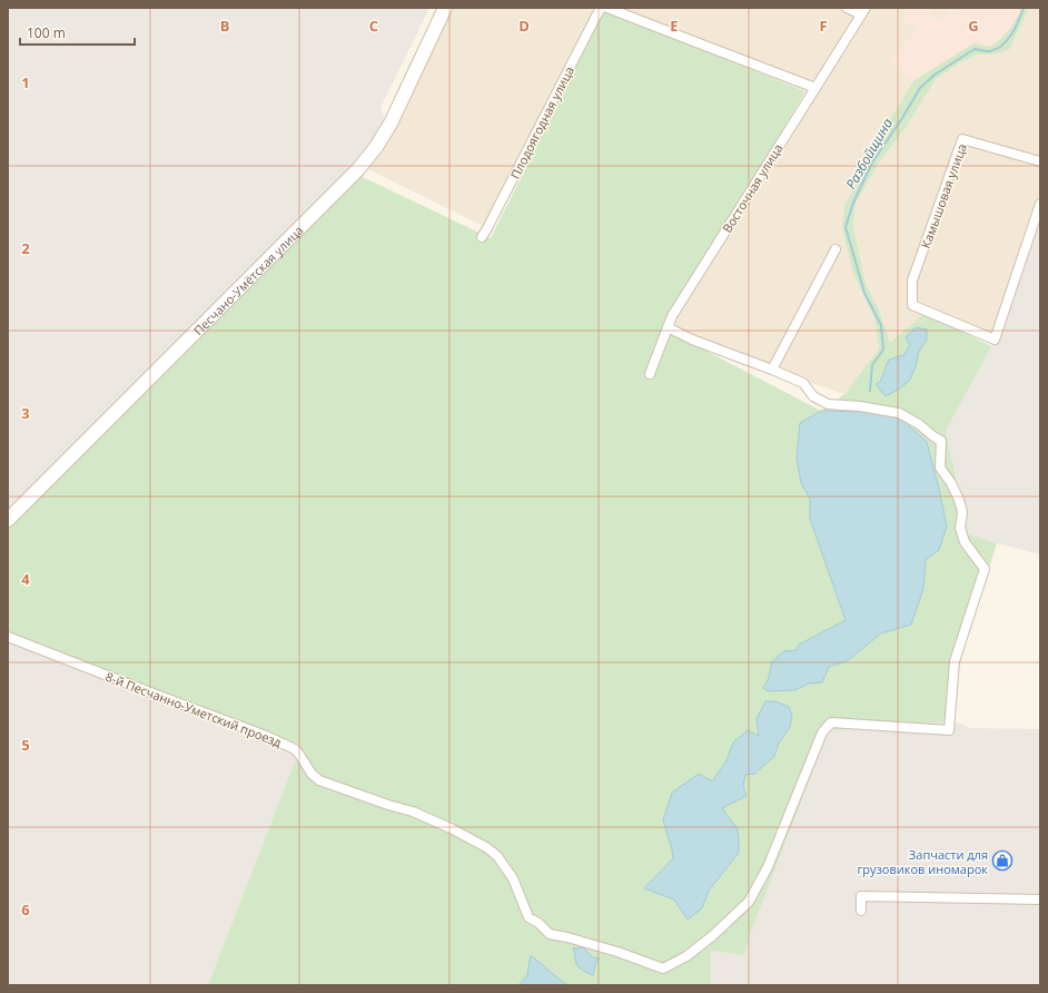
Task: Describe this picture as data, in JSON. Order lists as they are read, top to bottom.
{
  "streets": {
    "main road": ["Песчано-Умётская улица"],
    "street": [
      "Плодоягодная улица",
      "Восточная улица",
      "Камышовая улица",
      "8-й Песчанно-Уметский проезд"
    ]
  },
  "water": ["Разбойщина"],
  "places": {
    "shop": ["Запчасти для грузовиков иномарок"]
  },
  "scale_bar": "100 m",
  "grid": {
    "columns": [
      "B",
      "C",
      "D",
      "E",
      "F",
      "G"
    ],
    "rows": [
      "1",
      "2",
      "3",
      "4",
      "5",
      "6"
    ]
  }
}
